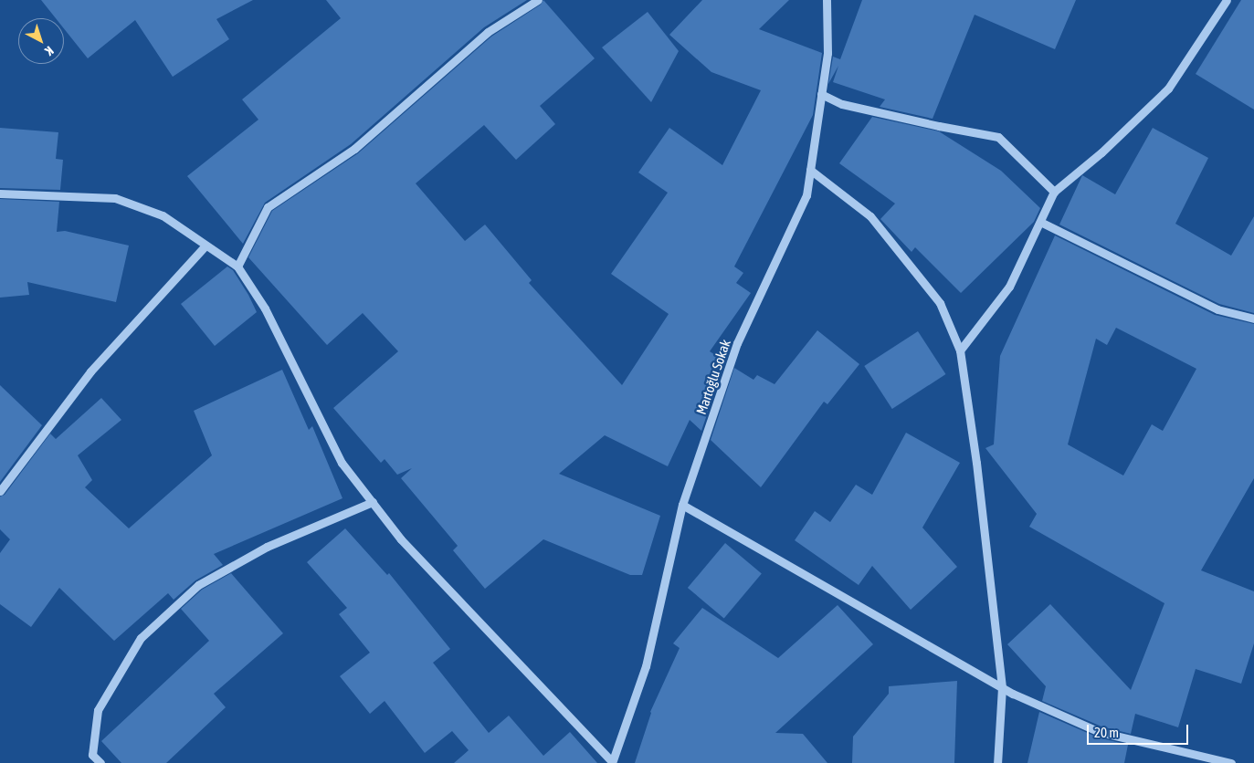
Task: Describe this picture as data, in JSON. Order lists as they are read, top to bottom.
{
  "streets": {
    "street": ["Martoğlu Sokak"]
  },
  "scale_bar": "20 m",
  "north": "bottom right"
}
